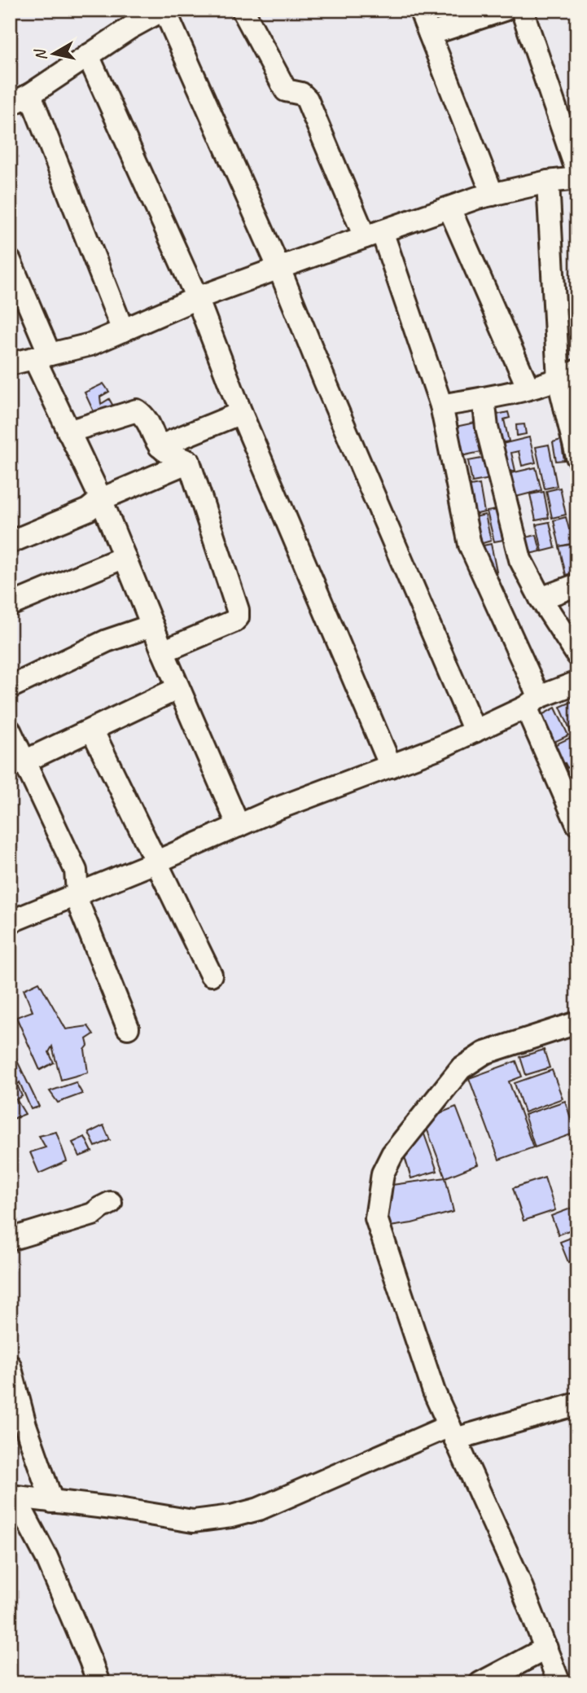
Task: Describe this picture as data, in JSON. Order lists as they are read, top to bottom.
{
  "north": "left"
}
